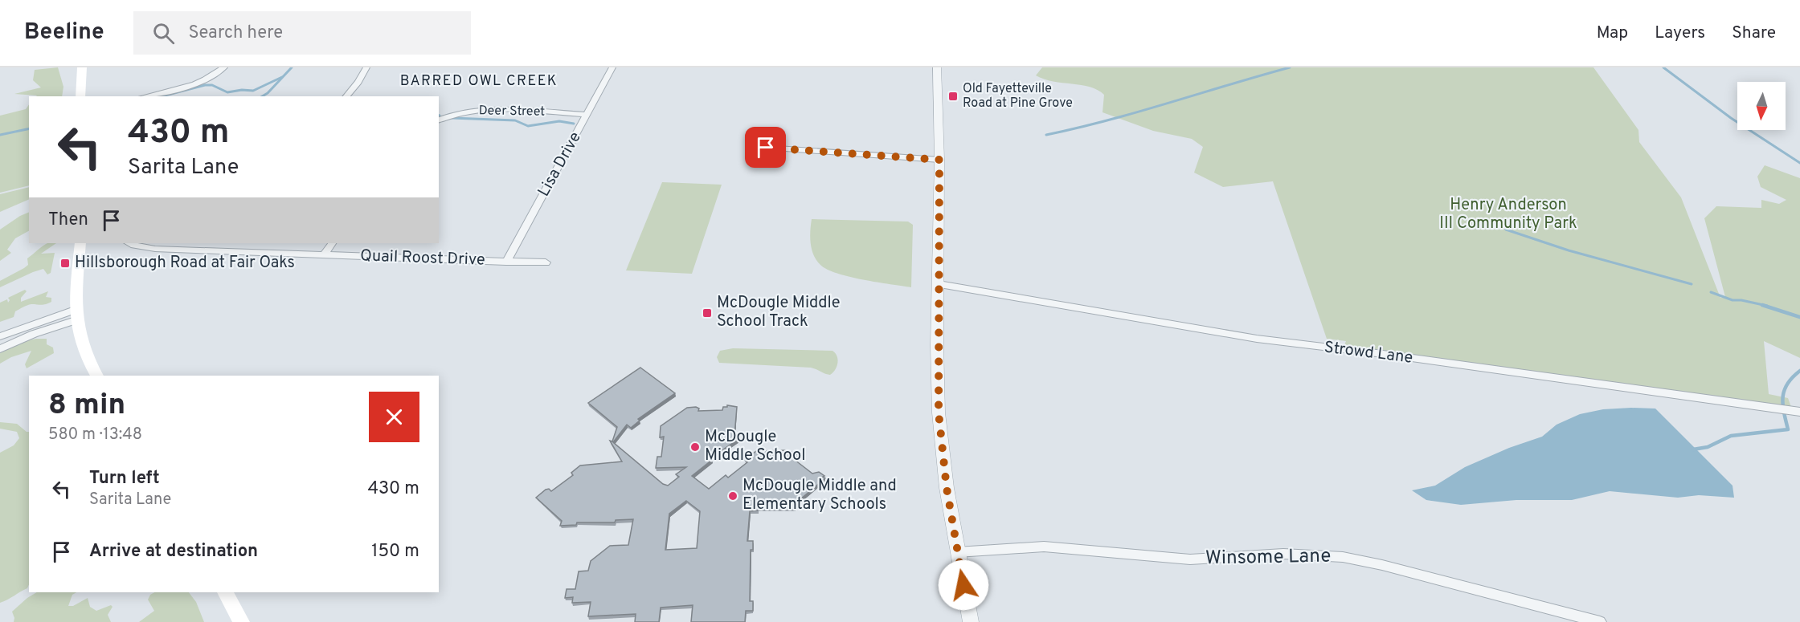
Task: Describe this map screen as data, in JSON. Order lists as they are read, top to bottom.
{
  "streets": {
    "street": [
      "Deer Street",
      "Lisa Drive",
      "Quail Roost Drive",
      "Strowd Lane",
      "Winsome Lane"
    ]
  },
  "crossings": [
    ["Deer Street", "Lisa Drive"],
    ["Lisa Drive", "Quail Roost Drive"]
  ],
  "districts": ["BARRED OWL CREEK"],
  "parks": ["Henry Anderson III Community Park"],
  "places": {
    "transit": ["Old Fayetteville Road at Pine Grove", "Hillsborough Road at Fair Oaks", "McDougle Middle School Track"],
    "other": ["McDougle Middle School", "McDougle Middle and Elementary Schools"]
  },
  "north": "bottom",
  "page": {
    "header": "Beeline",
    "search": "Search here",
    "nav": ["Map", "Layers", "Share"],
    "turn": ["430 m", "Sarita Lane"],
    "then": "Then",
    "heading": ["8 min", "580 m · 13:48"],
    "list": [
      {
        "name": "Turn left",
        "note": "Sarita Lane",
        "value": "430 m"
      },
      {
        "name": "Arrive at destination",
        "value": "150 m"
      }
    ]
  }
}
